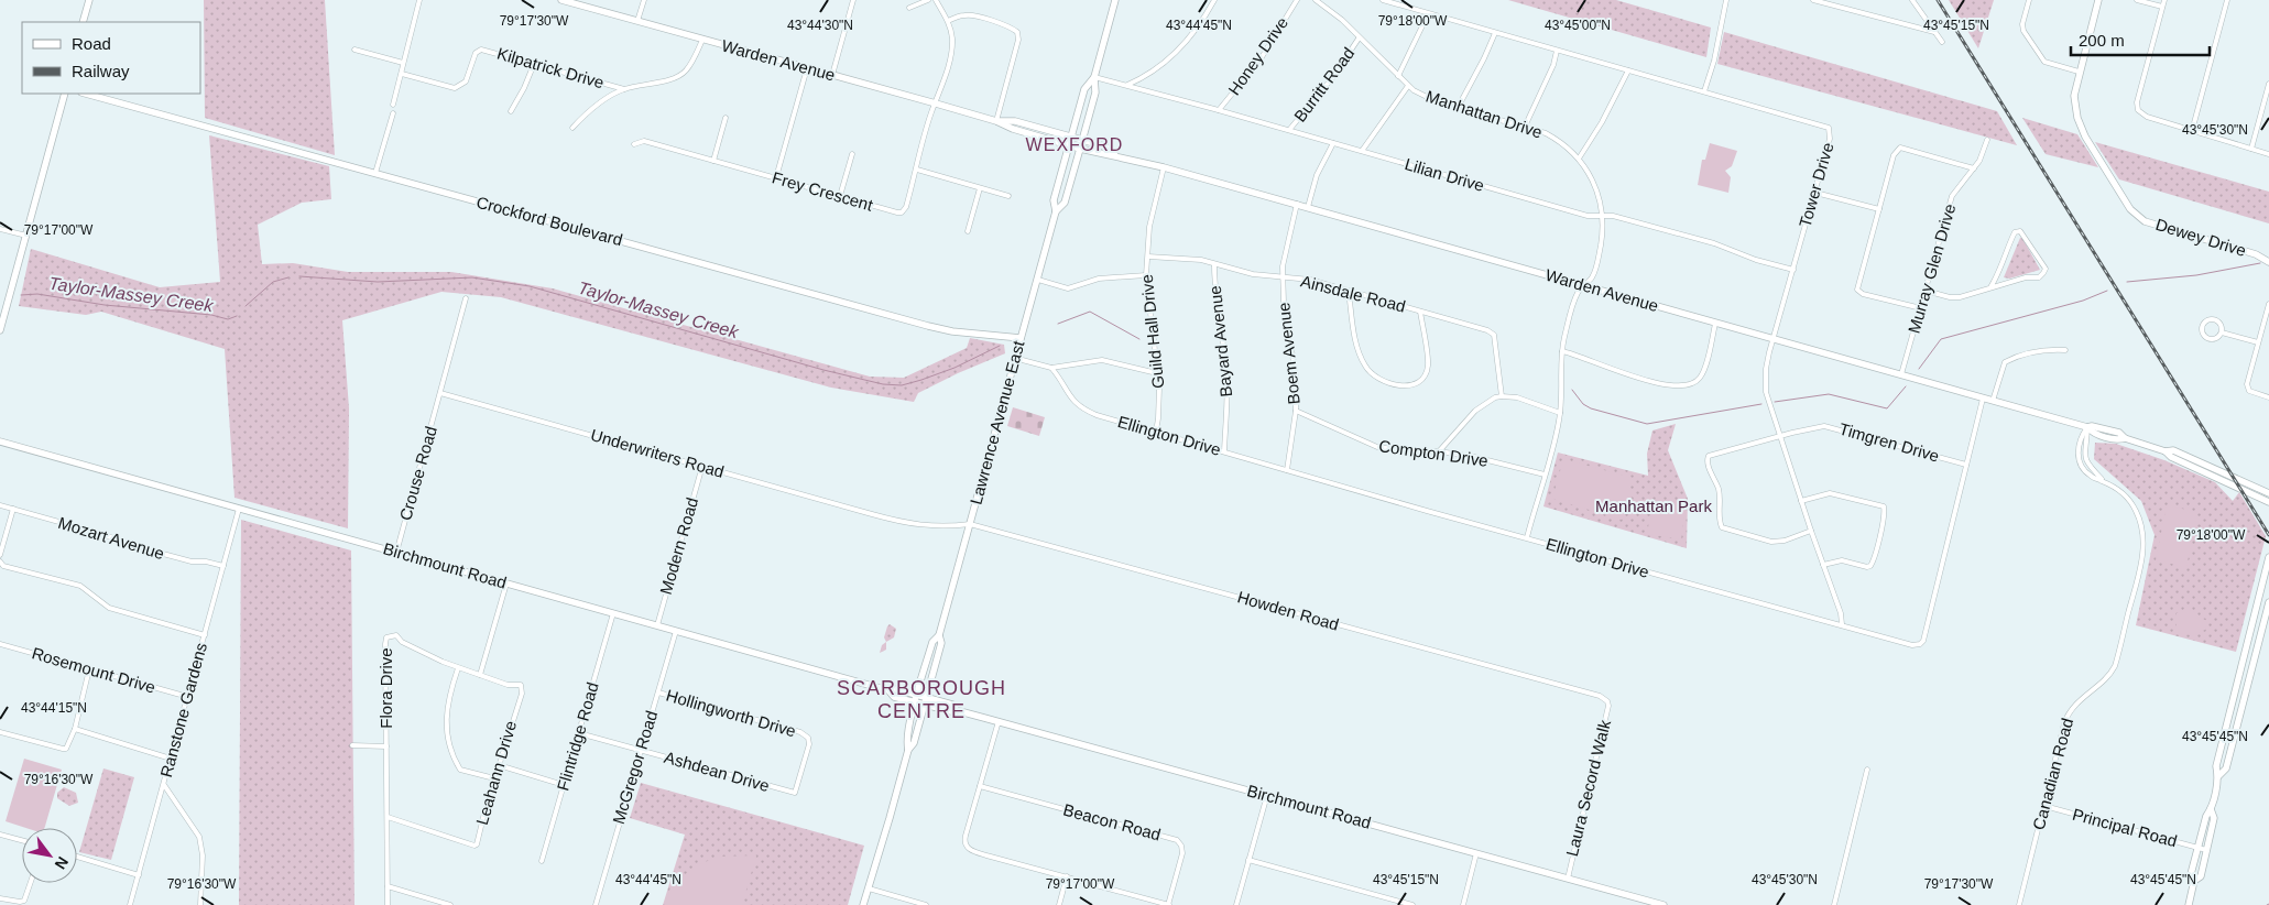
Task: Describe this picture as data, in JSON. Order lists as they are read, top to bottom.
{
  "streets": {
    "main road": [
      "Warden Avenue",
      "Crockford Boulevard",
      "Dewey Drive",
      "Lawrence Avenue East",
      "Birchmount Road"
    ],
    "street": [
      "Honey Drive",
      "Kilpatrick Drive",
      "Burritt Road",
      "Manhattan Drive",
      "Lilian Drive",
      "Tower Drive",
      "Frey Crescent",
      "Murray Glen Drive",
      "Ainsdale Road",
      "Guild Hall Drive",
      "Bayard Avenue",
      "Boem Avenue",
      "Ellington Drive",
      "Timgren Drive",
      "Underwriters Road",
      "Compton Drive",
      "Crouse Road",
      "Mozart Avenue",
      "Modern Road",
      "Howden Road",
      "Rosemount Drive",
      "Flora Drive",
      "Ranstone Gardens",
      "Hollingworth Drive",
      "Flintridge Road",
      "McGregor Road",
      "Ashdean Drive",
      "Leahann Drive",
      "Canadian Road",
      "Laura Secord Walk",
      "Beacon Road",
      "Principal Road"
    ]
  },
  "crossings": [
    ["Honey Drive", "Lilian Drive"],
    ["Warden Avenue", "Manhattan Drive"],
    ["Warden Avenue", "Tower Drive"],
    ["Warden Avenue", "Frey Crescent"],
    ["Warden Avenue", "Murray Glen Drive"],
    ["Warden Avenue", "Guild Hall Drive"],
    ["Warden Avenue", "Boem Avenue"],
    ["Warden Avenue", "Lawrence Avenue East"],
    ["Warden Avenue", "Ellington Drive"],
    ["Warden Avenue", "Canadian Road"],
    ["Burritt Road", "Manhattan Drive"],
    ["Burritt Road", "Lilian Drive"],
    ["Manhattan Drive", "Lilian Drive"],
    ["Manhattan Drive", "Ellington Drive"],
    ["Manhattan Drive", "Compton Drive"],
    ["Lilian Drive", "Tower Drive"],
    ["Lilian Drive", "Lawrence Avenue East"],
    ["Tower Drive", "Ellington Drive"],
    ["Tower Drive", "Timgren Drive"],
    ["Crockford Boulevard", "Lawrence Avenue East"],
    ["Ainsdale Road", "Guild Hall Drive"],
    ["Ainsdale Road", "Bayard Avenue"],
    ["Ainsdale Road", "Boem Avenue"],
    ["Guild Hall Drive", "Ellington Drive"],
    ["Bayard Avenue", "Ellington Drive"],
    ["Boem Avenue", "Ellington Drive"],
    ["Boem Avenue", "Compton Drive"],
    ["Lawrence Avenue East", "Underwriters Road"],
    ["Lawrence Avenue East", "Birchmount Road"],
    ["Lawrence Avenue East", "Howden Road"],
    ["Ellington Drive", "Timgren Drive"],
    ["Underwriters Road", "Crouse Road"],
    ["Underwriters Road", "Modern Road"],
    ["Underwriters Road", "Howden Road"],
    ["Crouse Road", "Birchmount Road"],
    ["Mozart Avenue", "Ranstone Gardens"],
    ["Modern Road", "Birchmount Road"],
    ["Birchmount Road", "Ranstone Gardens"],
    ["Birchmount Road", "Flintridge Road"],
    ["Birchmount Road", "McGregor Road"],
    ["Birchmount Road", "Laura Secord Walk"],
    ["Howden Road", "Laura Secord Walk"],
    ["Rosemount Drive", "Ranstone Gardens"],
    ["Flora Drive", "Leahann Drive"],
    ["Hollingworth Drive", "McGregor Road"],
    ["Hollingworth Drive", "Ashdean Drive"],
    ["Flintridge Road", "Ashdean Drive"],
    ["McGregor Road", "Ashdean Drive"],
    ["Canadian Road", "Principal Road"]
  ],
  "districts": ["WEXFORD", "SCARBOROUGH CENTRE"],
  "water": ["Taylor-Massey Creek"],
  "parks": ["Manhattan Park"],
  "legend": ["Road", "Railway"],
  "scale_bar": "200 m",
  "north": "bottom right",
  "coordinates": [
    "79°18'00\"W",
    "79°17'30\"W",
    "43°44'30\"N",
    "43°44'45\"N",
    "43°45'00\"N",
    "43°45'15\"N",
    "43°45'30\"N",
    "79°17'00\"W",
    "43°44'15\"N",
    "43°45'45\"N",
    "79°16'30\"W"
  ]
}
